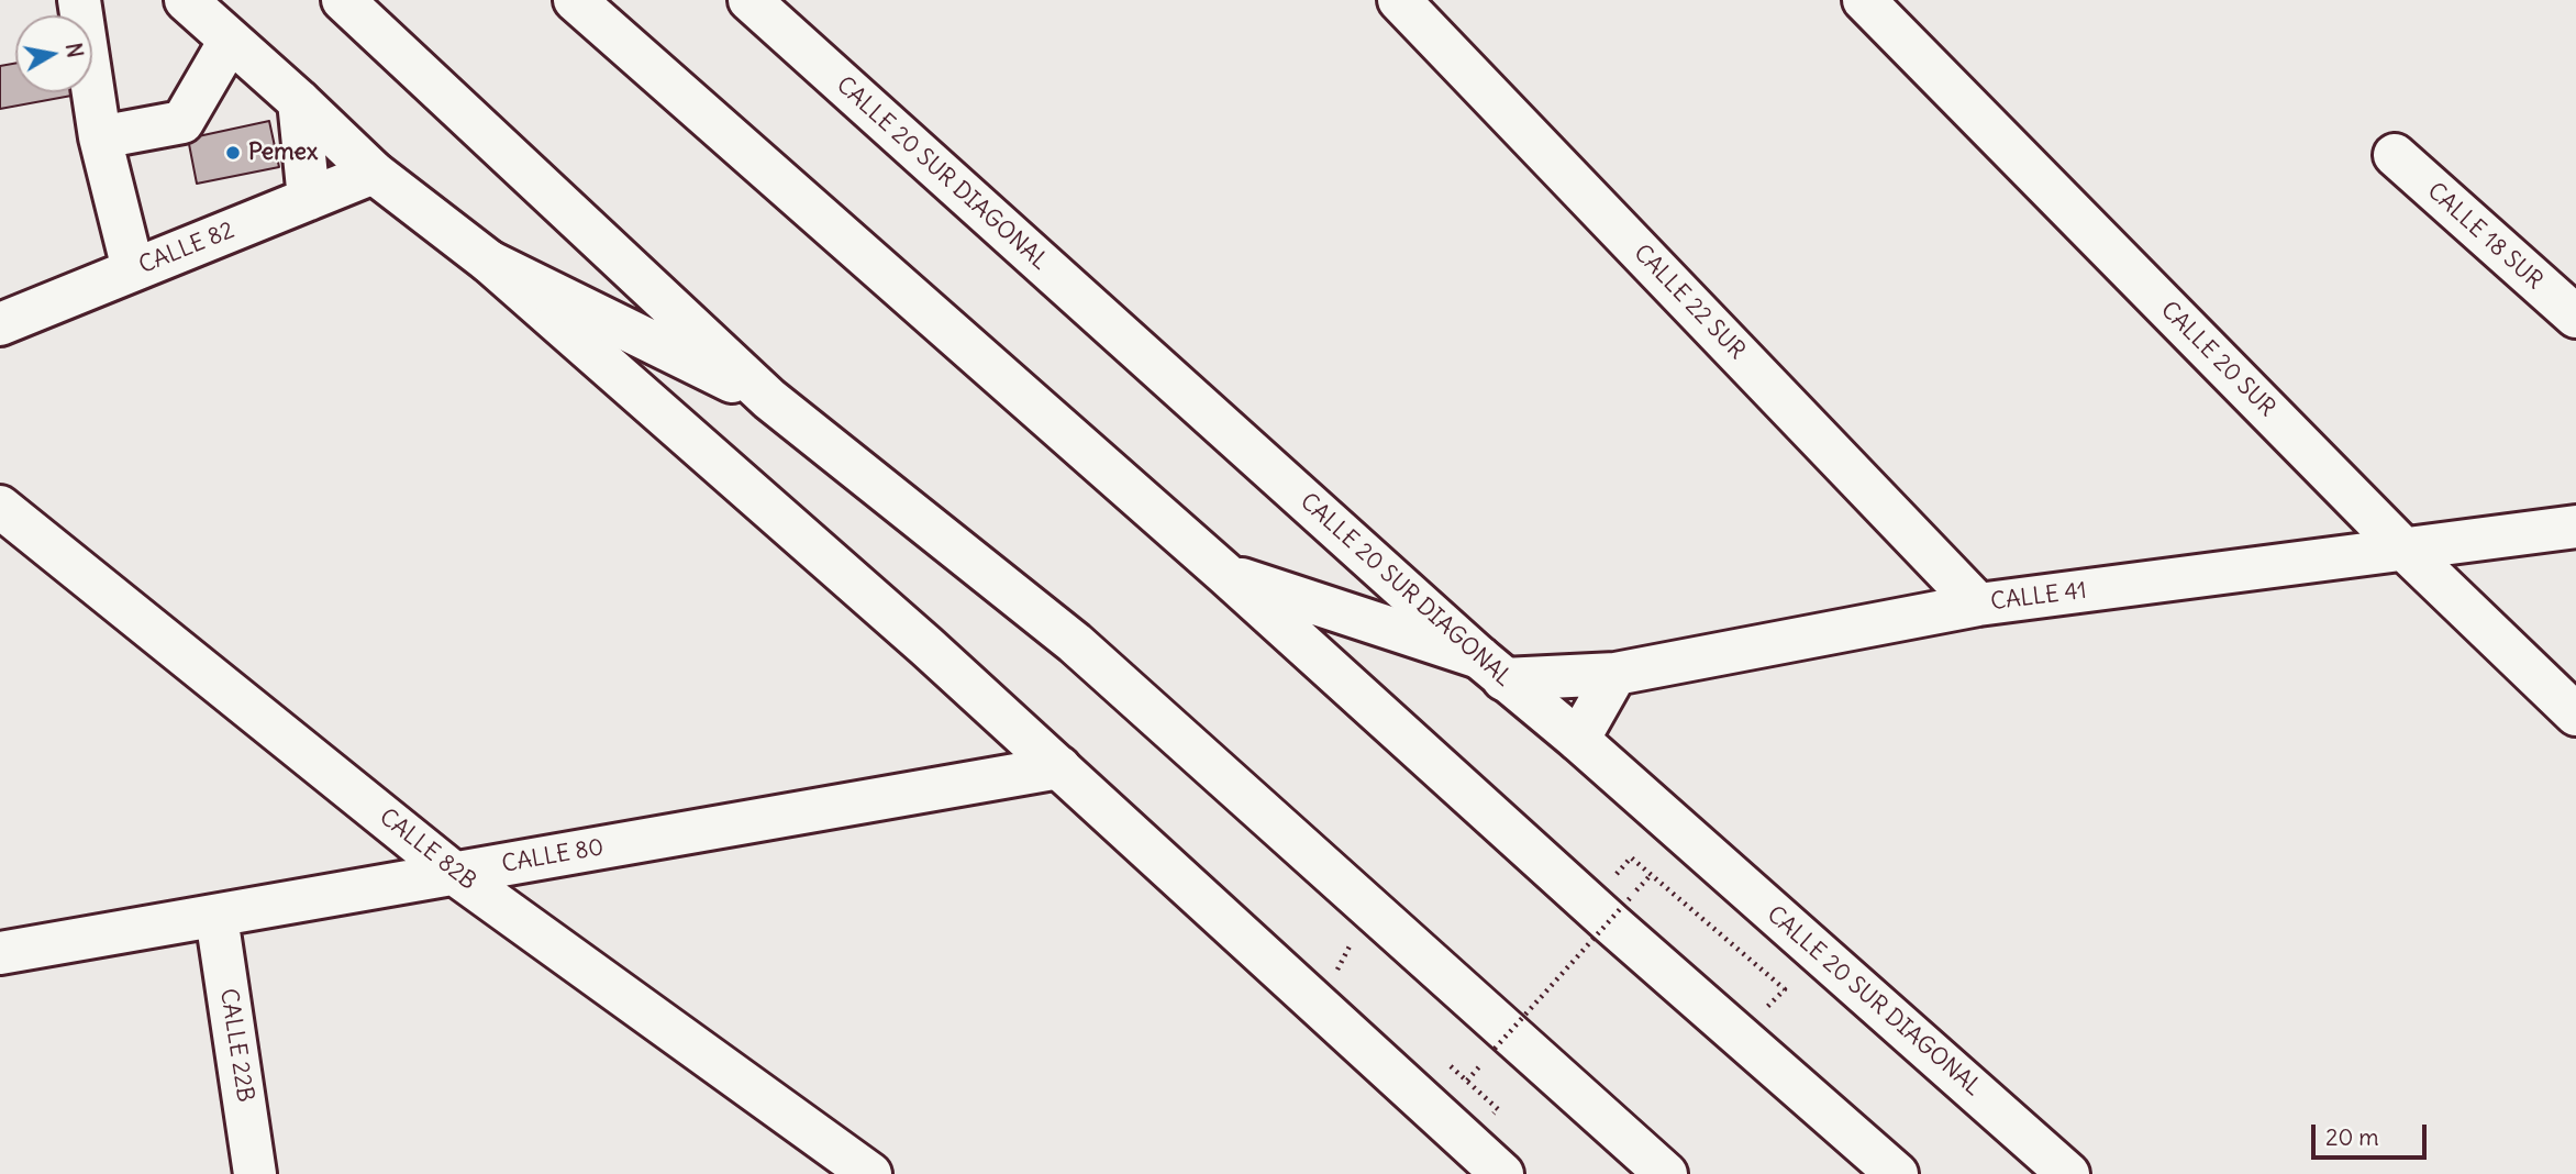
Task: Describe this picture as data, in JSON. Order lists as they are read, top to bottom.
{
  "streets": {
    "main road": [
      "CALLE 20 SUR DIAGONAL",
      "CALLE 18 SUR",
      "CALLE 82",
      "CALLE 22 SUR",
      "CALLE 20 SUR",
      "CALLE 41",
      "CALLE 82B",
      "CALLE 80",
      "CALLE 22B"
    ]
  },
  "crossings": [
    ["CALLE 20 SUR DIAGONAL", "CALLE 41"],
    ["CALLE 22 SUR", "CALLE 41"],
    ["CALLE 20 SUR", "CALLE 41"],
    ["CALLE 82B", "CALLE 80"],
    ["CALLE 80", "CALLE 22B"]
  ],
  "places": ["Pemex"],
  "scale_bar": "20 m",
  "north": "right"
}
